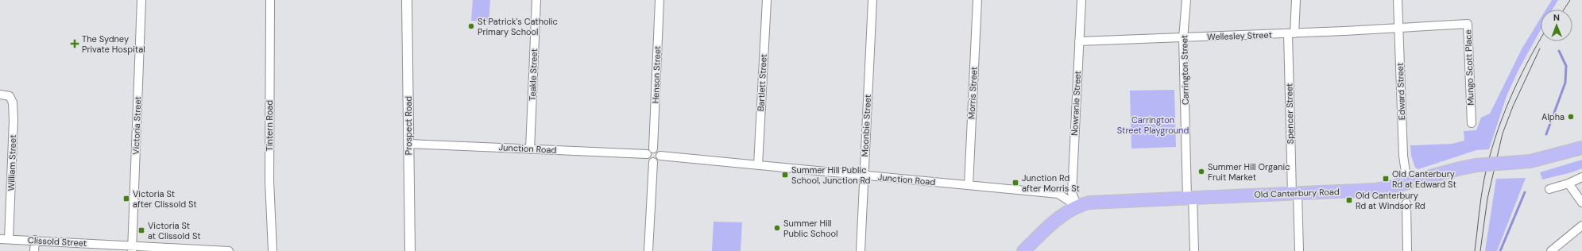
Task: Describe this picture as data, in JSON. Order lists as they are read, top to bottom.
{
  "streets": {
    "main road": ["Old Canterbury Road"],
    "street": [
      "Wellesley Street",
      "Mungo Scott Place",
      "Carrington Street",
      "Teakle Street",
      "Henson Street",
      "Bartlett Street",
      "Edward Street",
      "Morris Street",
      "Nowranie Street",
      "Spencer Street",
      "Victoria Street",
      "Tintern Road",
      "Prospect Road",
      "Moonbie Street",
      "Junction Road",
      "William Street",
      "Clissold Street"
    ]
  },
  "crossings": [
    ["Wellesley Street", "Mungo Scott Place"],
    ["Wellesley Street", "Carrington Street"],
    ["Wellesley Street", "Edward Street"],
    ["Wellesley Street", "Nowranie Street"],
    ["Wellesley Street", "Spencer Street"],
    ["Mungo Scott Place", "Edward Street"],
    ["Carrington Street", "Old Canterbury Road"],
    ["Teakle Street", "Junction Road"],
    ["Henson Street", "Junction Road"],
    ["Bartlett Street", "Junction Road"],
    ["Edward Street", "Old Canterbury Road"],
    ["Morris Street", "Junction Road"],
    ["Nowranie Street", "Junction Road"],
    ["Nowranie Street", "Old Canterbury Road"],
    ["Spencer Street", "Old Canterbury Road"],
    ["Victoria Street", "Clissold Street"],
    ["Prospect Road", "Junction Road"],
    ["Moonbie Street", "Junction Road"],
    ["Junction Road", "Old Canterbury Road"],
    ["William Street", "Clissold Street"]
  ],
  "parks": ["Carrington Street Playground"],
  "places": {
    "other": [
      "St Patrick's Catholic Primary School",
      "Alpha",
      "Summer Hill Organic Fruit Market",
      "Summer Hill Public School"
    ],
    "health": ["The Sydney Private Hospital"],
    "transit": [
      "Summer Hill Public School, Junction Rd",
      "Old Canterbury Rd at Edward St",
      "Junction Rd after Morris St",
      "Victoria St after Clissold St",
      "Old Canterbury Rd at Windsor Rd",
      "Victoria St at Clissold St"
    ]
  },
  "north": "top"
}
